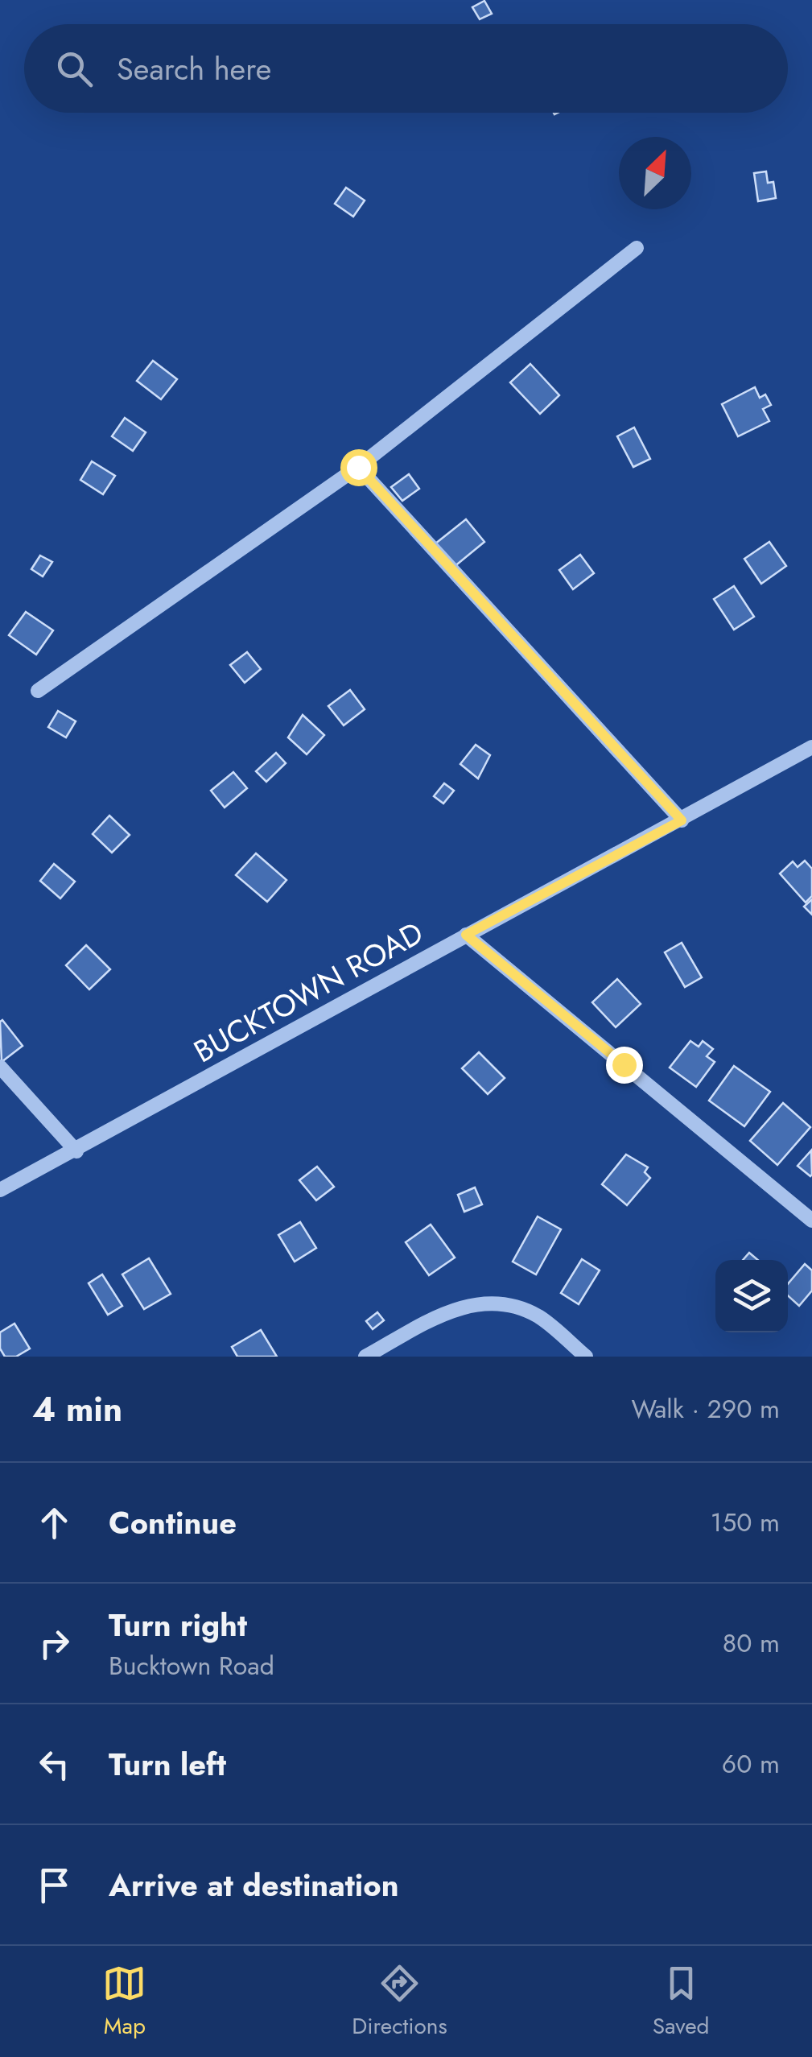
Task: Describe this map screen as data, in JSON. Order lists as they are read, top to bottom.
{
  "streets": {
    "street": ["BUCKTOWN ROAD"]
  },
  "north": "top right",
  "page": {
    "search": "Search here",
    "heading": ["4 min", "Walk · 290 m"],
    "list": [
      ["Continue", "150 m"],
      ["Turn right", "Bucktown Road", "80 m"],
      ["Turn left", "60 m"],
      "Arrive at destination"
    ],
    "nav": ["Map", "Directions", "Saved"]
  }
}
